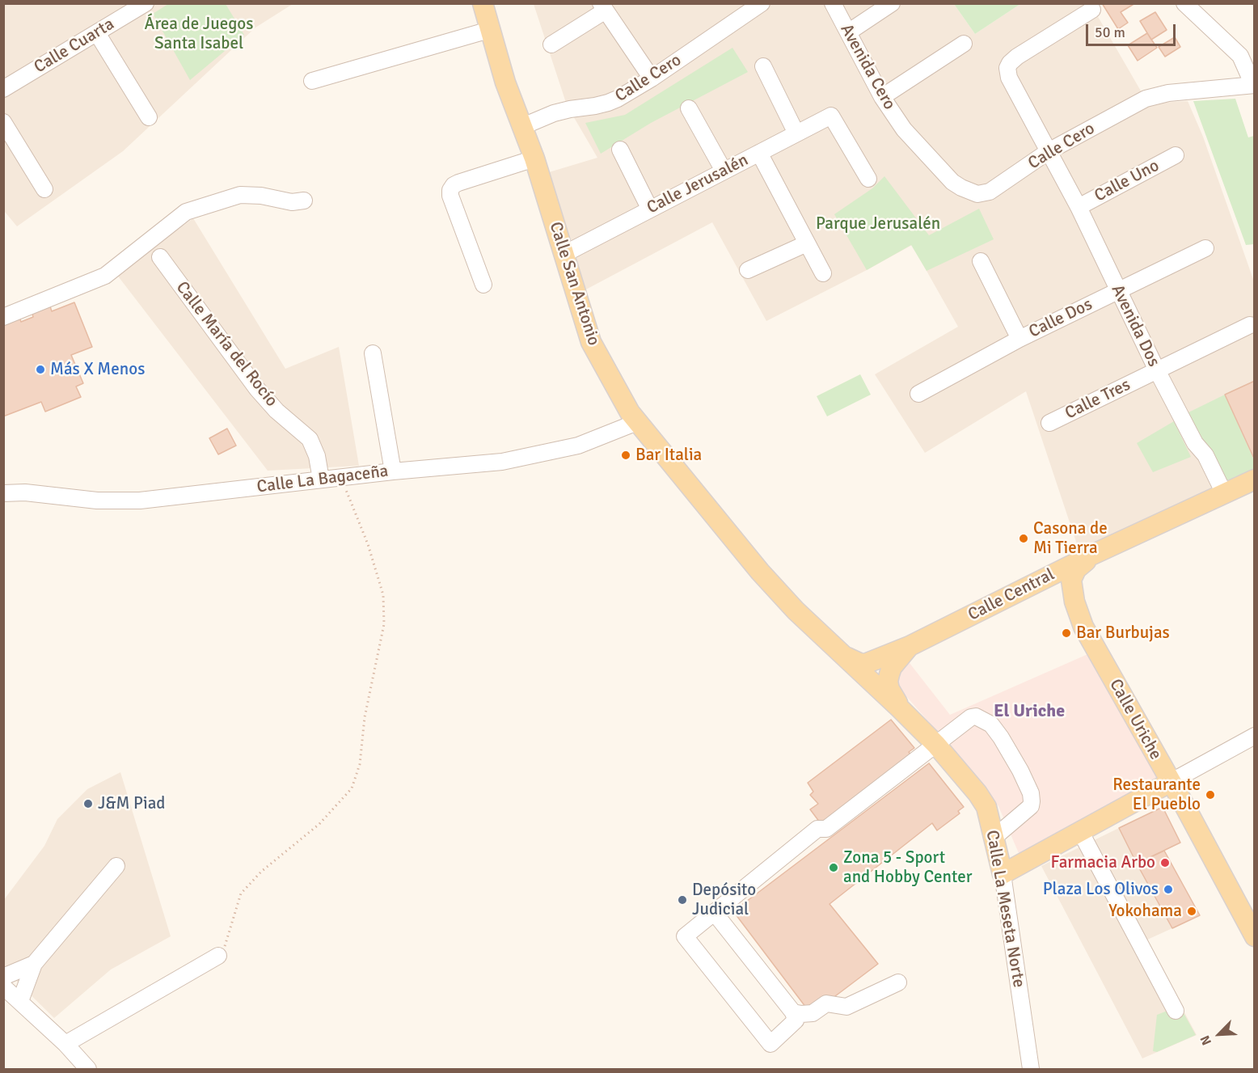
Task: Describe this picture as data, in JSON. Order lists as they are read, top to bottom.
{
  "streets": {
    "main road": [
      "Calle San Antonio",
      "Calle Central",
      "Calle Uriche",
      "Calle La Meseta Norte"
    ],
    "street": [
      "Calle Cuarta",
      "Avenida Cero",
      "Calle Cero",
      "Calle Uno",
      "Calle Jerusalén",
      "Calle Dos",
      "Avenida Dos",
      "Calle María del Rocío",
      "Calle Tres",
      "Calle La Bagaceña"
    ]
  },
  "crossings": [
    ["Avenida Cero", "Calle Cero"],
    ["Calle Cero", "Calle San Antonio"],
    ["Calle Cero", "Avenida Dos"],
    ["Calle Uno", "Avenida Dos"],
    ["Calle Jerusalén", "Calle San Antonio"],
    ["Calle San Antonio", "Calle La Bagaceña"],
    ["Calle San Antonio", "Calle Central"],
    ["Calle San Antonio", "Calle La Meseta Norte"],
    ["Calle Dos", "Avenida Dos"],
    ["Avenida Dos", "Calle Tres"],
    ["Avenida Dos", "Calle Central"],
    ["Calle María del Rocío", "Calle La Bagaceña"],
    ["Calle Central", "Calle Uriche"],
    ["Calle Central", "Calle La Meseta Norte"]
  ],
  "districts": ["El Uriche"],
  "parks": ["Área de Juegos Santa Isabel", "Parque Jerusalén"],
  "places": [
    "Más X Menos",
    "Bar Italia",
    "Casona de Mi Tierra",
    "Bar Burbujas",
    "Restaurante El Pueblo",
    "J&M Piad",
    "Farmacia Arbo",
    "Zona 5 - Sport and Hobby Center",
    "Plaza Los Olivos",
    "Depósito Judicial",
    "Yokohama"
  ],
  "scale_bar": "50 m",
  "north": "bottom left"
}
